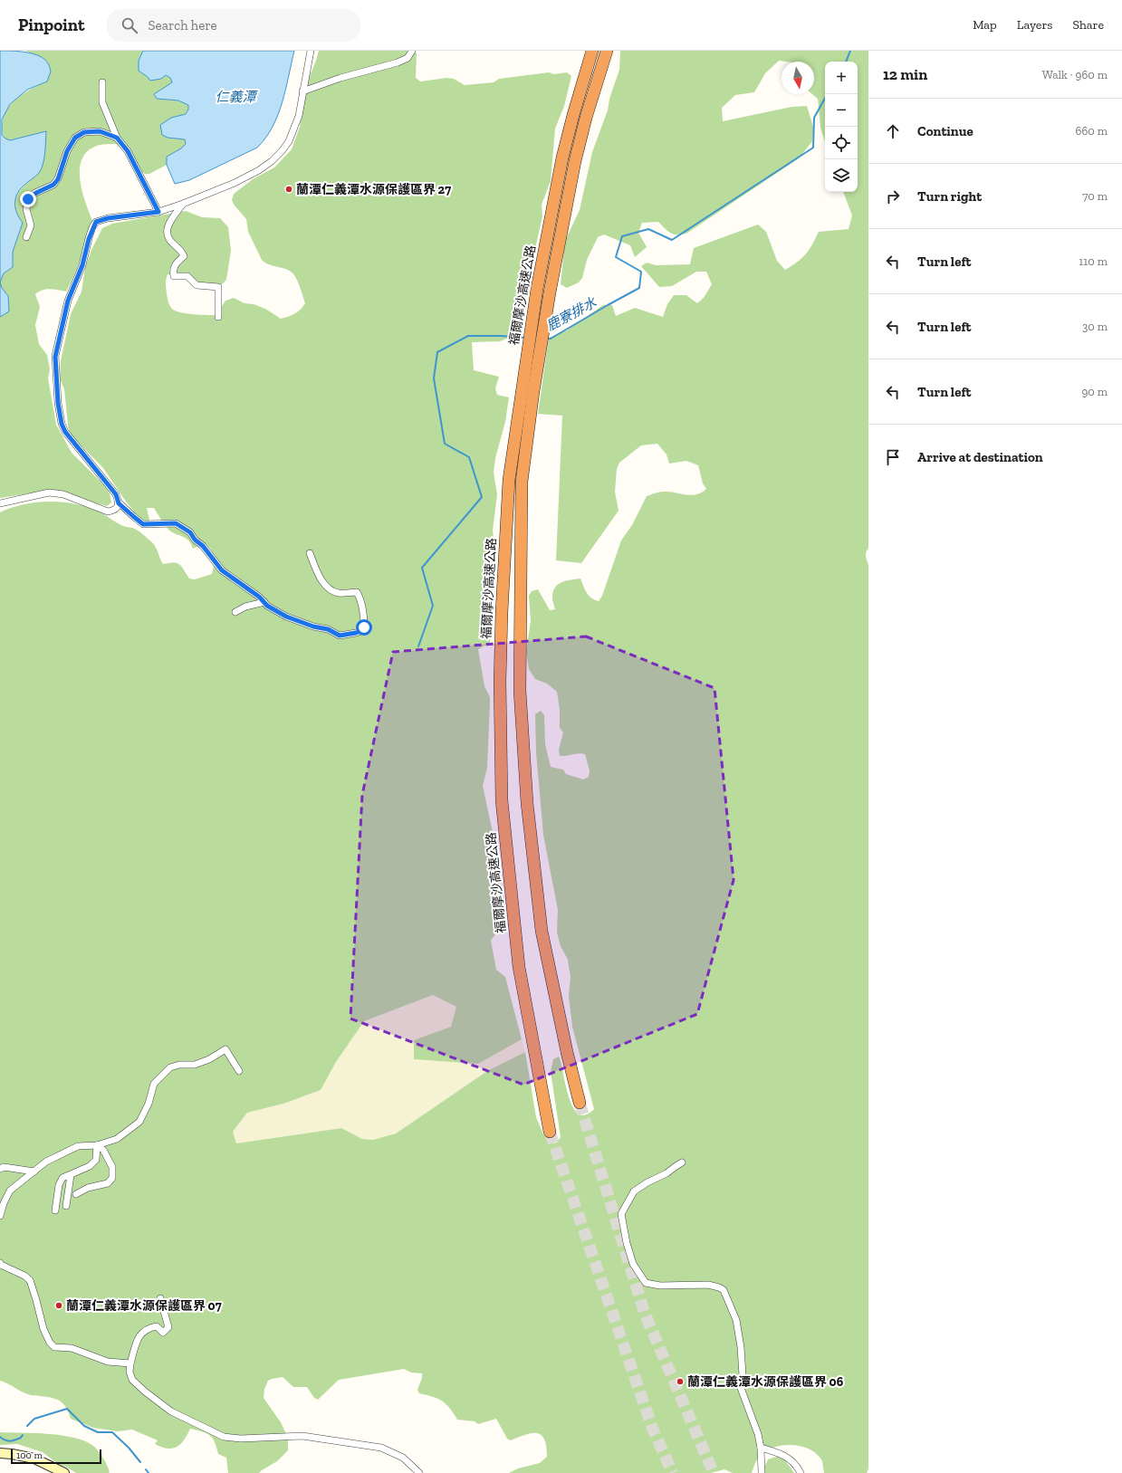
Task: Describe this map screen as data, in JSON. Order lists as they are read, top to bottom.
{
  "streets": {
    "highway": ["福爾摩沙高速公路"]
  },
  "water": ["仁義潭", "鹿寮排水"],
  "places": ["蘭潭仁義潭水源保護區界 27", "蘭潭仁義潭水源保護區界 07", "蘭潭仁義潭水源保護區界 06"],
  "scale_bar": "100 m",
  "north": "bottom",
  "page": {
    "header": "Pinpoint",
    "search": "Search here",
    "nav": ["Map", "Layers", "Share"],
    "heading": ["12 min", "Walk · 960 m"],
    "map_buttons": ["+", "−"],
    "list": [
      ["Continue", "660 m"],
      ["Turn right", "70 m"],
      ["Turn left", "110 m"],
      ["Turn left", "30 m"],
      ["Turn left", "90 m"],
      "Arrive at destination"
    ],
    "scale": "100 m"
  }
}
